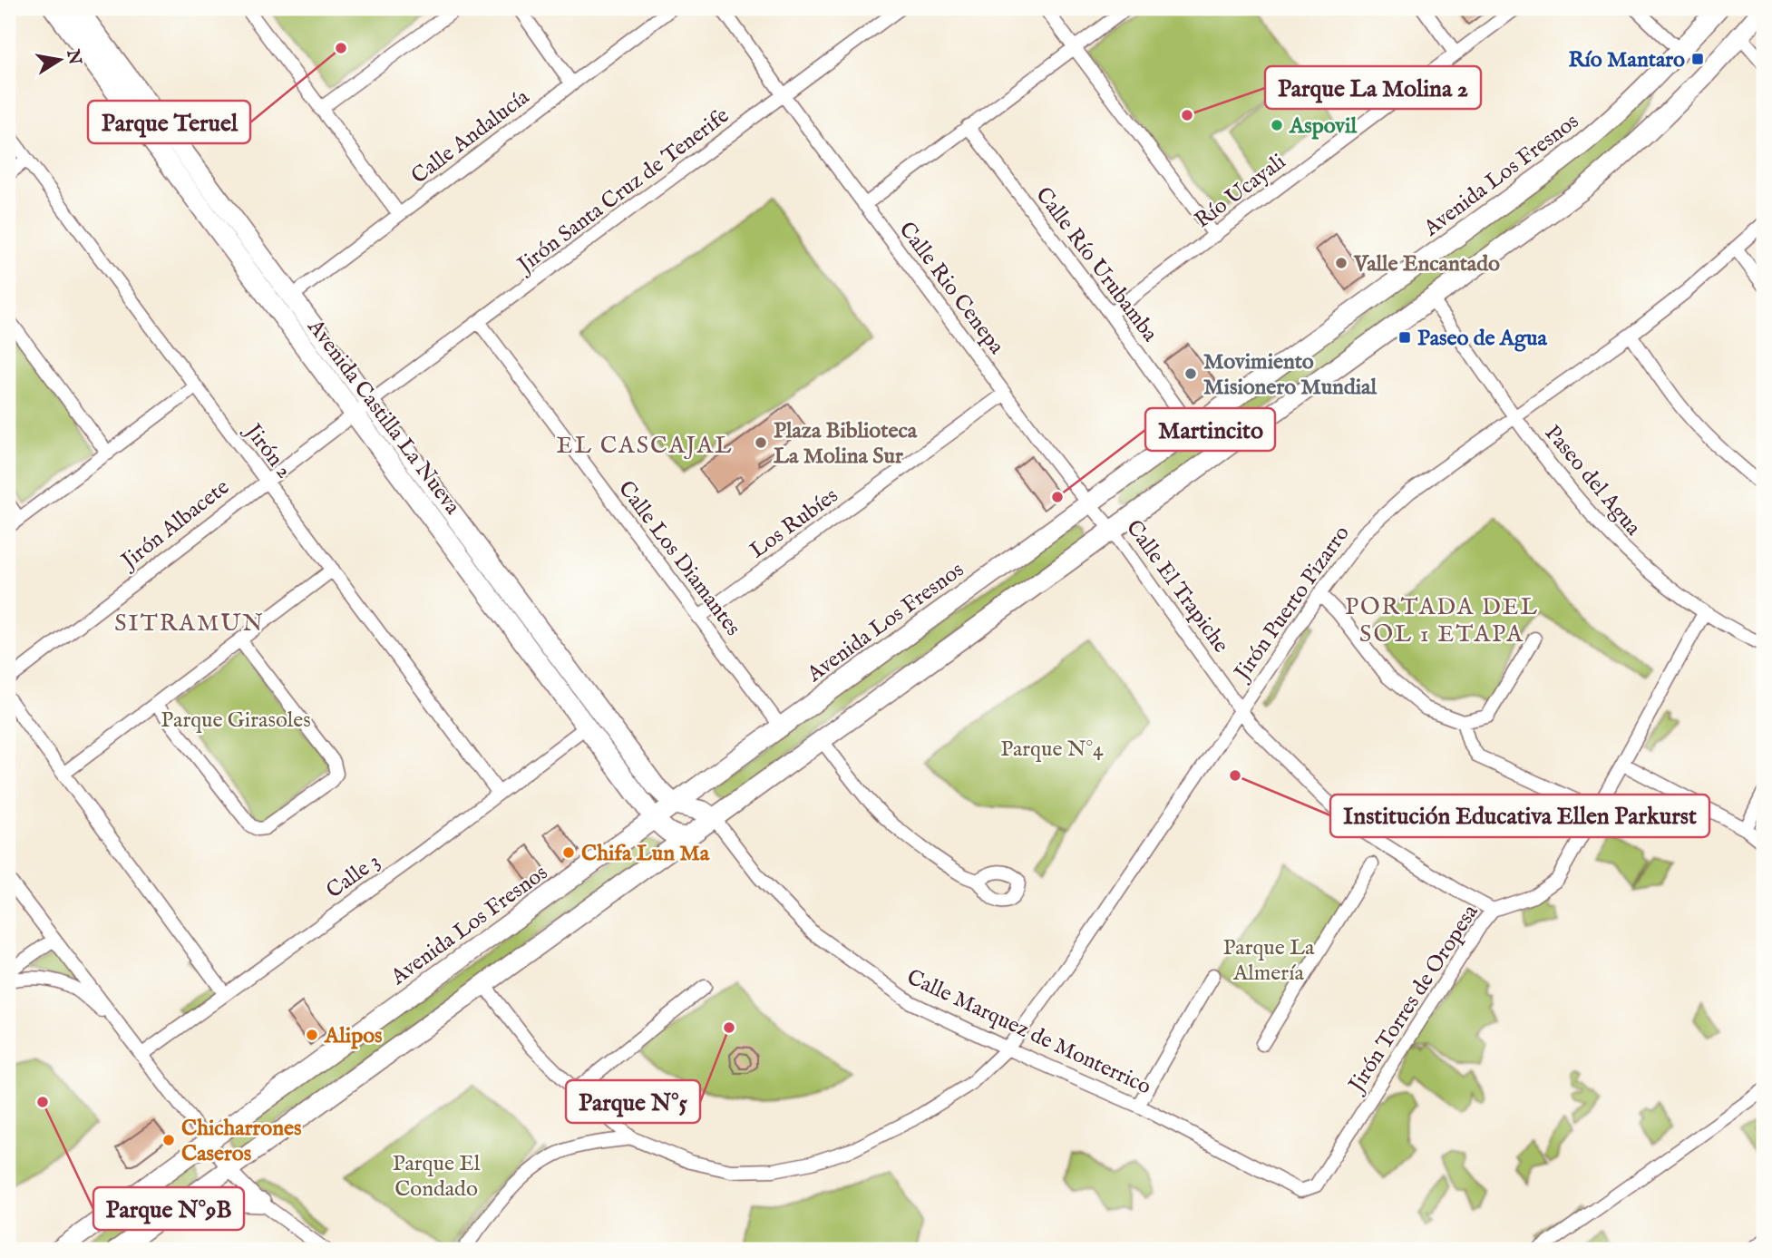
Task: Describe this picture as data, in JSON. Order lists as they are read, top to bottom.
{
  "streets": {
    "main road": ["Avenida Los Fresnos", "Avenida Castilla La Nueva"],
    "street": [
      "Calle Andalucía",
      "Jirón Santa Cruz de Tenerife",
      "Río Ucayali",
      "Calle Río Urubamba",
      "Calle Rio Cenepa",
      "Jirón 2",
      "Paseo del Agua",
      "Los Rubíes",
      "Jirón Albacete",
      "Calle Los Diamantes",
      "Calle El Trapiche",
      "Jirón Puerto Pizarro",
      "Calle 3",
      "Jirón Torres de Oropesa",
      "Calle Marquez de Monterrico"
    ]
  },
  "crossings": [
    ["Calle Andalucía", "Avenida Castilla La Nueva"],
    ["Avenida Los Fresnos", "Calle Río Urubamba"],
    ["Avenida Los Fresnos", "Calle Rio Cenepa"],
    ["Avenida Los Fresnos", "Avenida Castilla La Nueva"],
    ["Avenida Los Fresnos", "Calle Los Diamantes"],
    ["Avenida Los Fresnos", "Calle El Trapiche"],
    ["Jirón Santa Cruz de Tenerife", "Calle Rio Cenepa"],
    ["Jirón Santa Cruz de Tenerife", "Avenida Castilla La Nueva"],
    ["Jirón Santa Cruz de Tenerife", "Jirón Albacete"],
    ["Jirón Santa Cruz de Tenerife", "Calle Los Diamantes"],
    ["Río Ucayali", "Calle Río Urubamba"],
    ["Calle Rio Cenepa", "Los Rubíes"],
    ["Calle Rio Cenepa", "Calle El Trapiche"],
    ["Avenida Castilla La Nueva", "Jirón Albacete"],
    ["Avenida Castilla La Nueva", "Calle 3"],
    ["Jirón 2", "Jirón Albacete"],
    ["Jirón 2", "Calle 3"],
    ["Paseo del Agua", "Jirón Puerto Pizarro"],
    ["Paseo del Agua", "Jirón Torres de Oropesa"],
    ["Los Rubíes", "Calle Los Diamantes"],
    ["Calle El Trapiche", "Jirón Puerto Pizarro"],
    ["Calle El Trapiche", "Jirón Torres de Oropesa"],
    ["Jirón Puerto Pizarro", "Calle Marquez de Monterrico"],
    ["Jirón Torres de Oropesa", "Calle Marquez de Monterrico"]
  ],
  "districts": ["EL CASCAJAL", "PORTADA DEL SOL 1 ETAPA", "SITRAMUN"],
  "parks": [
    "Parque Girasoles",
    "Parque N°4",
    "Parque La Almería",
    "Parque El Condado"
  ],
  "places": {
    "other": [
      "Parque Teruel",
      "Parque La Molina 2",
      "Aspovil",
      "Valle Encantado",
      "Movimiento Misionero Mundial",
      "Plaza Biblioteca La Molina Sur",
      "Martincito",
      "Institución Educativa Ellen Parkurst",
      "Chifa Lun Ma",
      "Parque N°5",
      "Alipos",
      "Parque N°9B",
      "Chicharrones Caseros"
    ],
    "transit": ["Río Mantaro", "Paseo de Agua"]
  },
  "north": "right"
}
